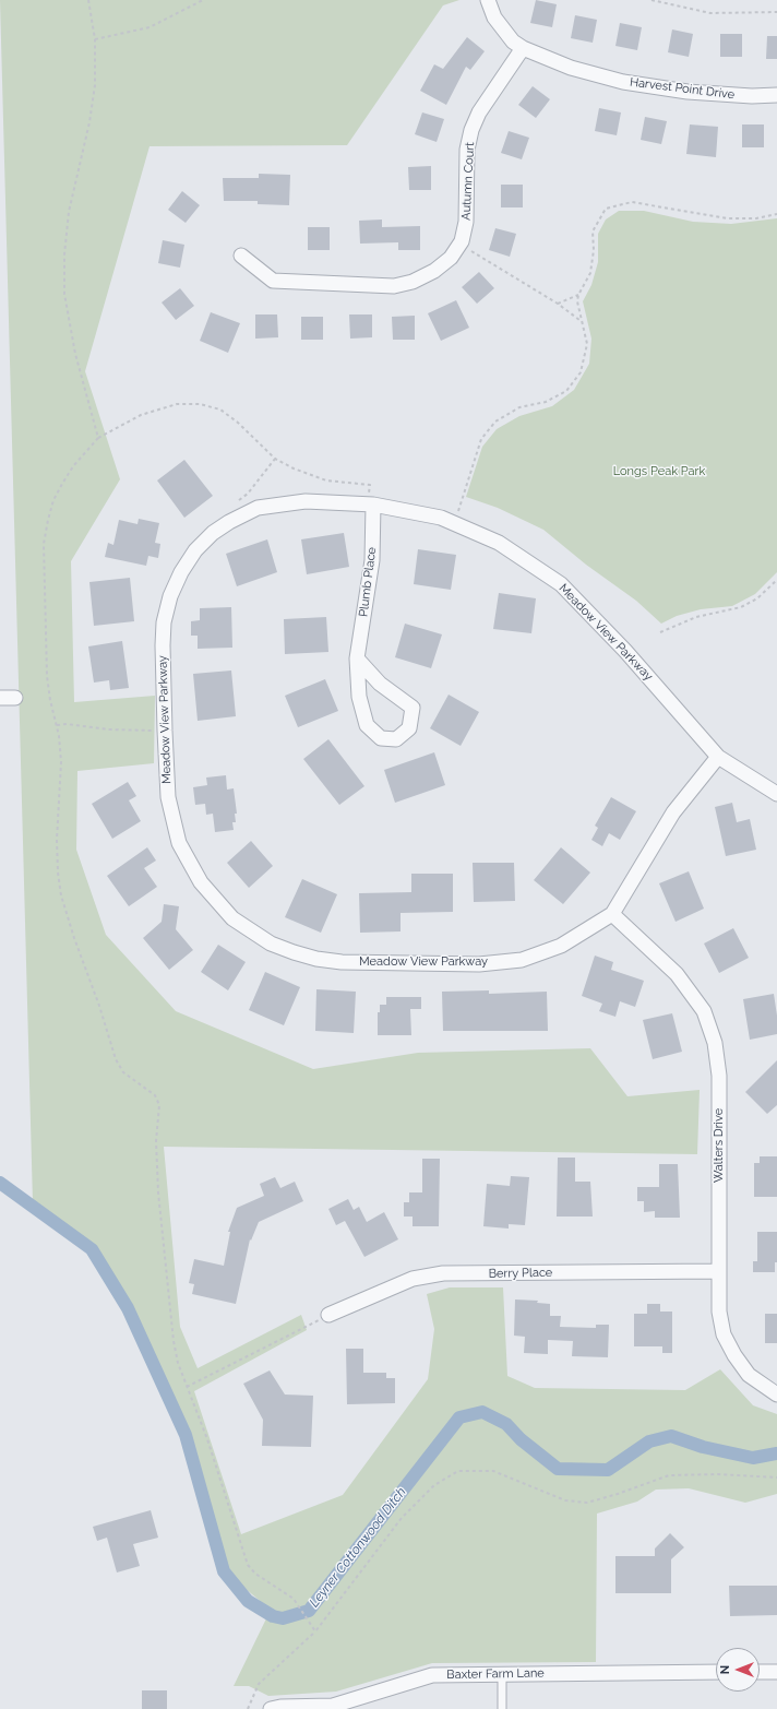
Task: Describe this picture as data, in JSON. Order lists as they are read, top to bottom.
{
  "streets": {
    "street": [
      "Harvest Point Drive",
      "Autumn Court",
      "Plumb Place",
      "Meadow View Parkway",
      "Walters Drive",
      "Berry Place",
      "Baxter Farm Lane"
    ]
  },
  "crossings": [
    ["Harvest Point Drive", "Autumn Court"],
    ["Plumb Place", "Meadow View Parkway"],
    ["Meadow View Parkway", "Walters Drive"],
    ["Walters Drive", "Berry Place"]
  ],
  "water": ["Leyner Cottonwood Ditch"],
  "parks": ["Longs Peak Park"],
  "north": "left"
}
